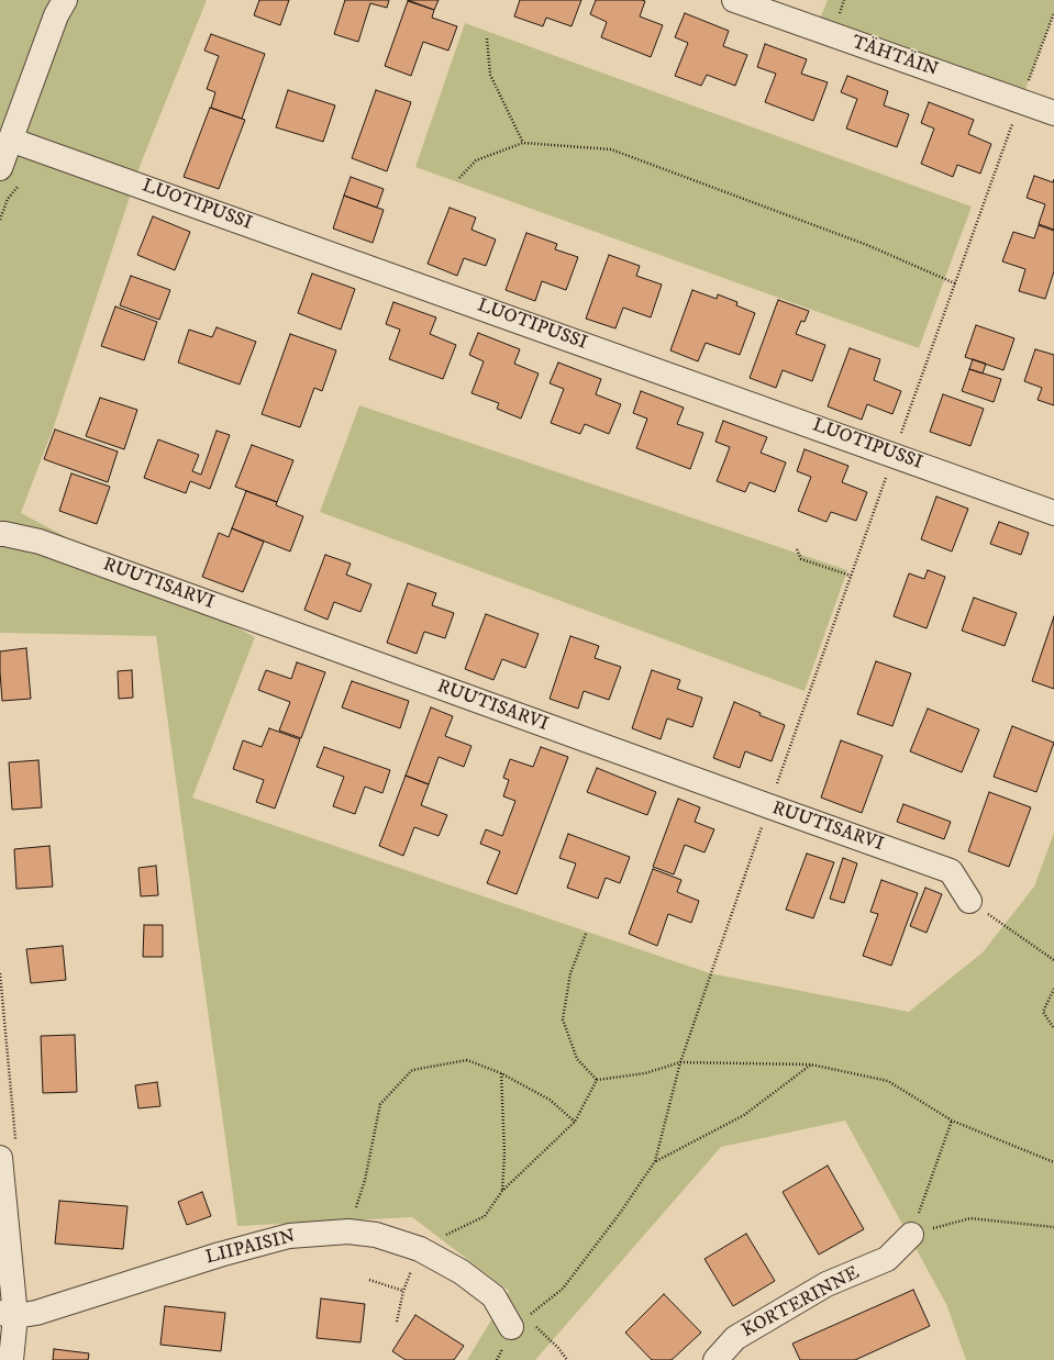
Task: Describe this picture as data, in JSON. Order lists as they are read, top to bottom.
{
  "streets": {
    "street": [
      "TÄHTÄIN",
      "LUOTIPUSSI",
      "RUUTISARVI",
      "LIIPAISIN",
      "KORTERINNE"
    ]
  }
}
